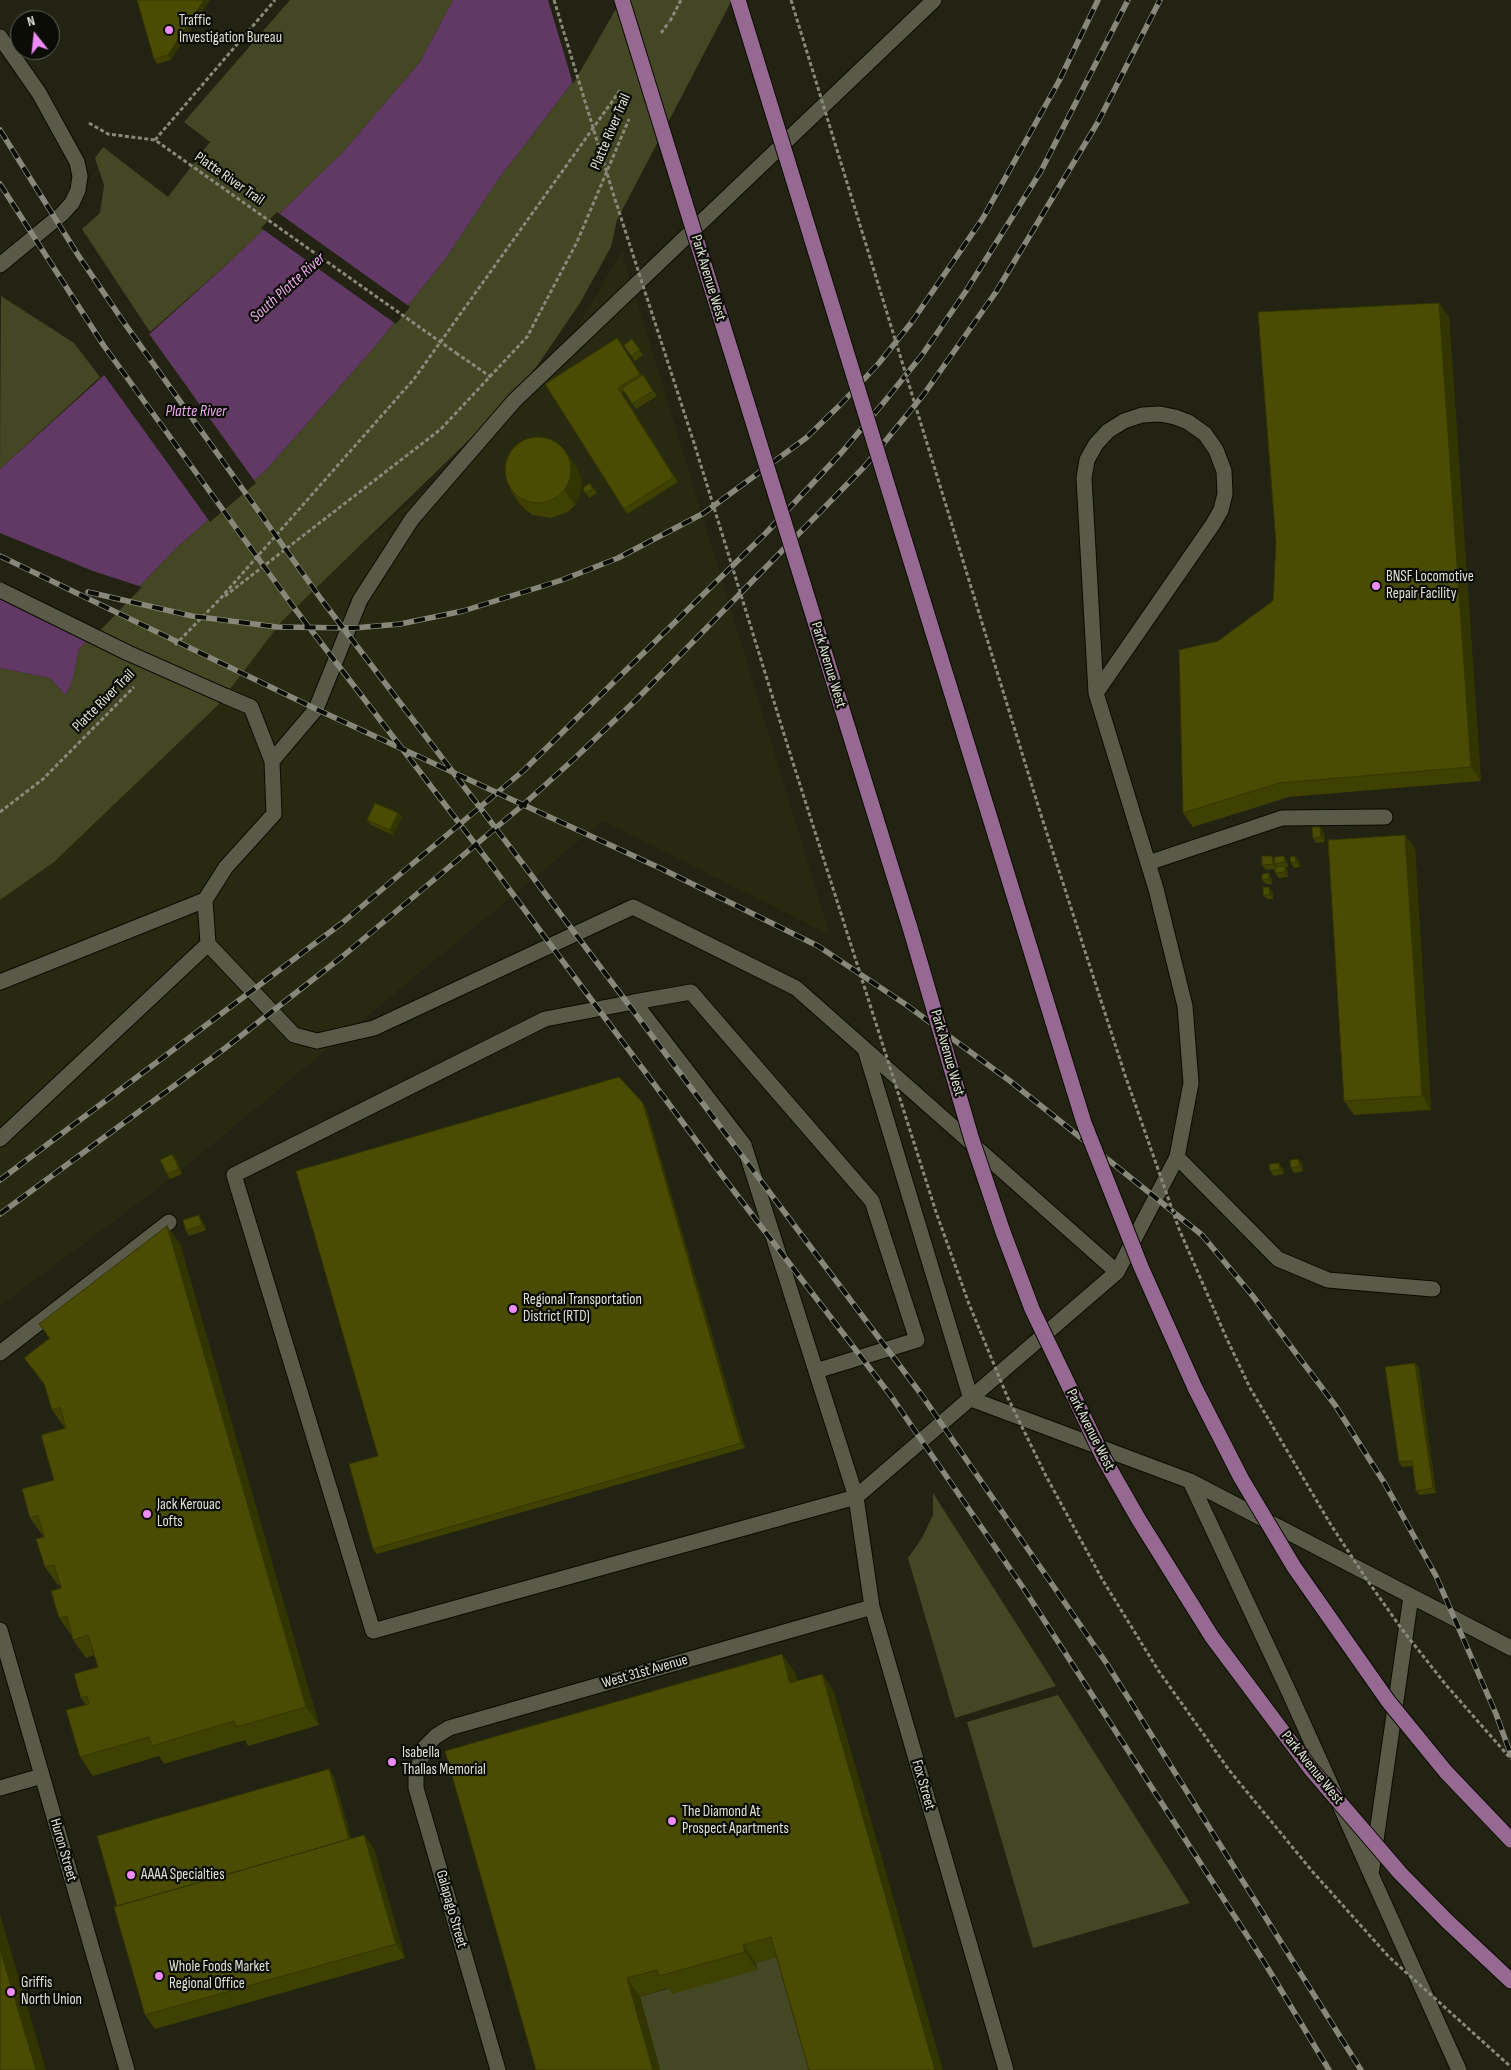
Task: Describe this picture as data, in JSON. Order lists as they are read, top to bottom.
{
  "streets": {
    "main road": ["Park Avenue West"],
    "street": [
      "West 31st Avenue",
      "Fox Street",
      "Huron Street",
      "Galapago Street"
    ],
    "path": ["Platte River Trail"]
  },
  "crossings": [
    ["West 31st Avenue", "Fox Street"],
    ["West 31st Avenue", "Galapago Street"]
  ],
  "water": ["South Platte River", "Platte River"],
  "places": [
    "Traffic Investigation Bureau",
    "BNSF Locomotive Repair Facility",
    "Regional Transportation District (RTD)",
    "Jack Kerouac Lofts",
    "Isabella Thallas Memorial",
    "The Diamond At Prospect Apartments",
    "AAAA Specialties",
    "Whole Foods Market Regional Office",
    "Griffis North Union"
  ],
  "north": "top"
}
